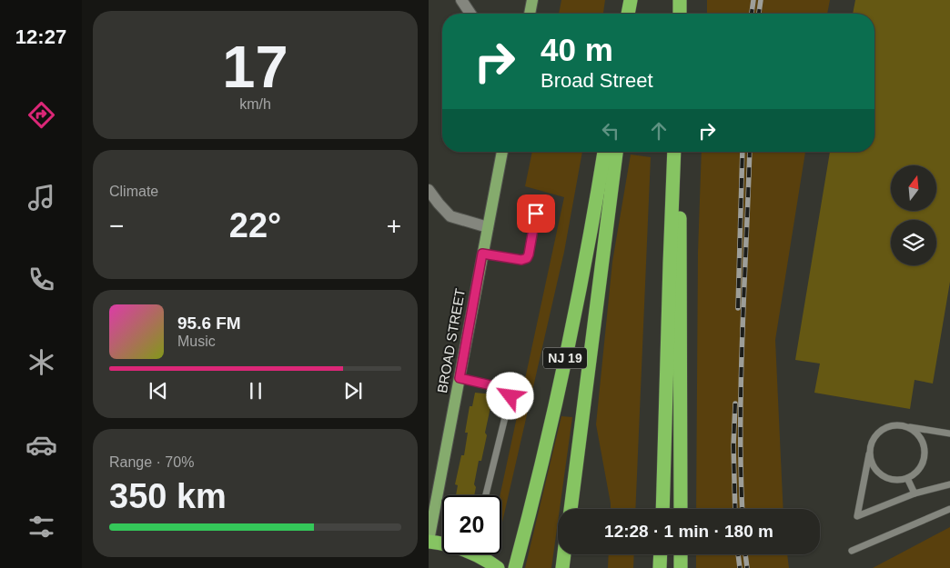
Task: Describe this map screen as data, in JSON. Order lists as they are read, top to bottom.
{
  "streets": {
    "highway": ["NJ 19"],
    "main road": ["BROAD STREET"]
  },
  "north": "top",
  "page": {
    "tabs": "12:27",
    "tile": [
      ["17", "km/h"],
      "Climate",
      ["Range · 70%", "350 km"]
    ],
    "turn": ["40 m", "Broad Street"],
    "heat": ["−", "22°", "+"],
    "song": ["95.6 FM", "Music"],
    "limit": "20",
    "trip": "12:28 · 1 min · 180 m"
  }
}
